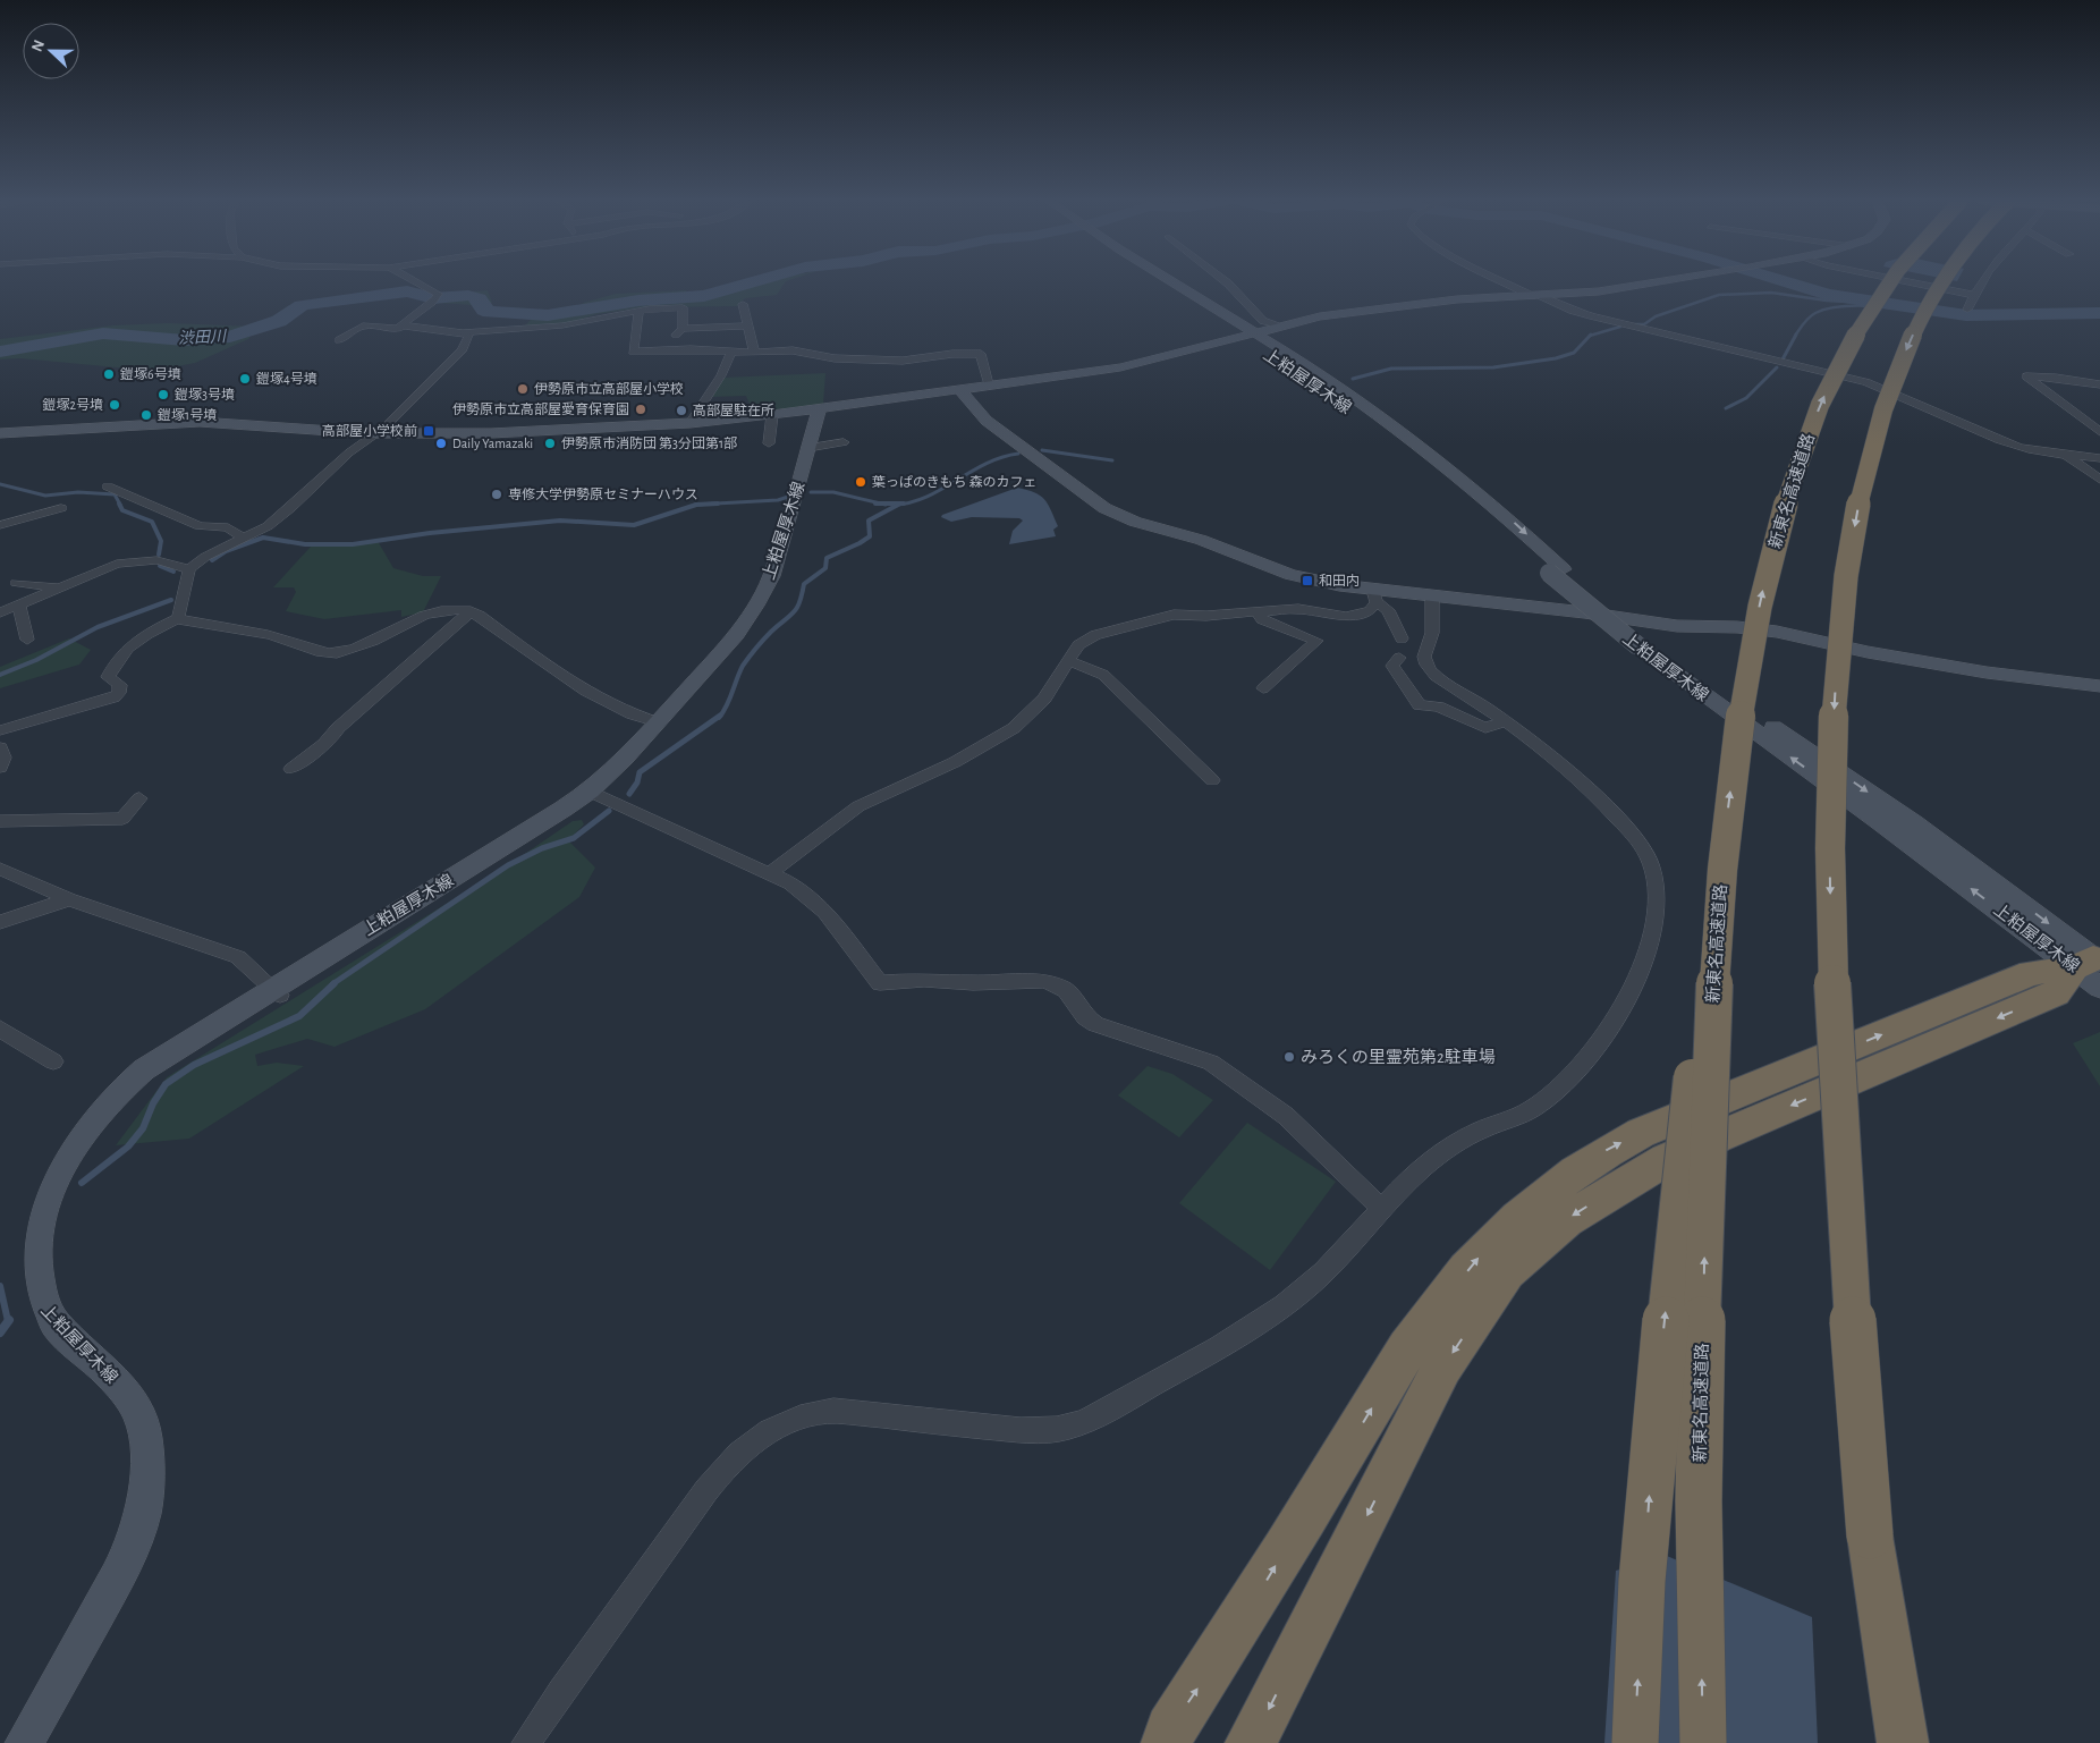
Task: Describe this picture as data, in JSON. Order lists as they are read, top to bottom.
{
  "streets": {
    "highway": ["新東名高速道路"],
    "main road": ["上粕屋厚木線"]
  },
  "water": ["渋田川"],
  "places": {
    "other": [
      "鎧塚6号墳",
      "鎧塚4号墳",
      "伊勢原市立高部屋小学校",
      "鎧塚3号墳",
      "鎧塚2号墳",
      "伊勢原市立高部屋愛育保育園",
      "高部屋駐在所",
      "鎧塚1号墳",
      "Daily Yamazaki",
      "伊勢原市消防団 第3分団第1部",
      "葉っぱのきもち 森のカフェ",
      "専修大学伊勢原セミナーハウス",
      "みろくの里霊苑第2駐車場"
    ],
    "transit": ["高部屋小学校前", "和田内"]
  },
  "north": "left"
}
